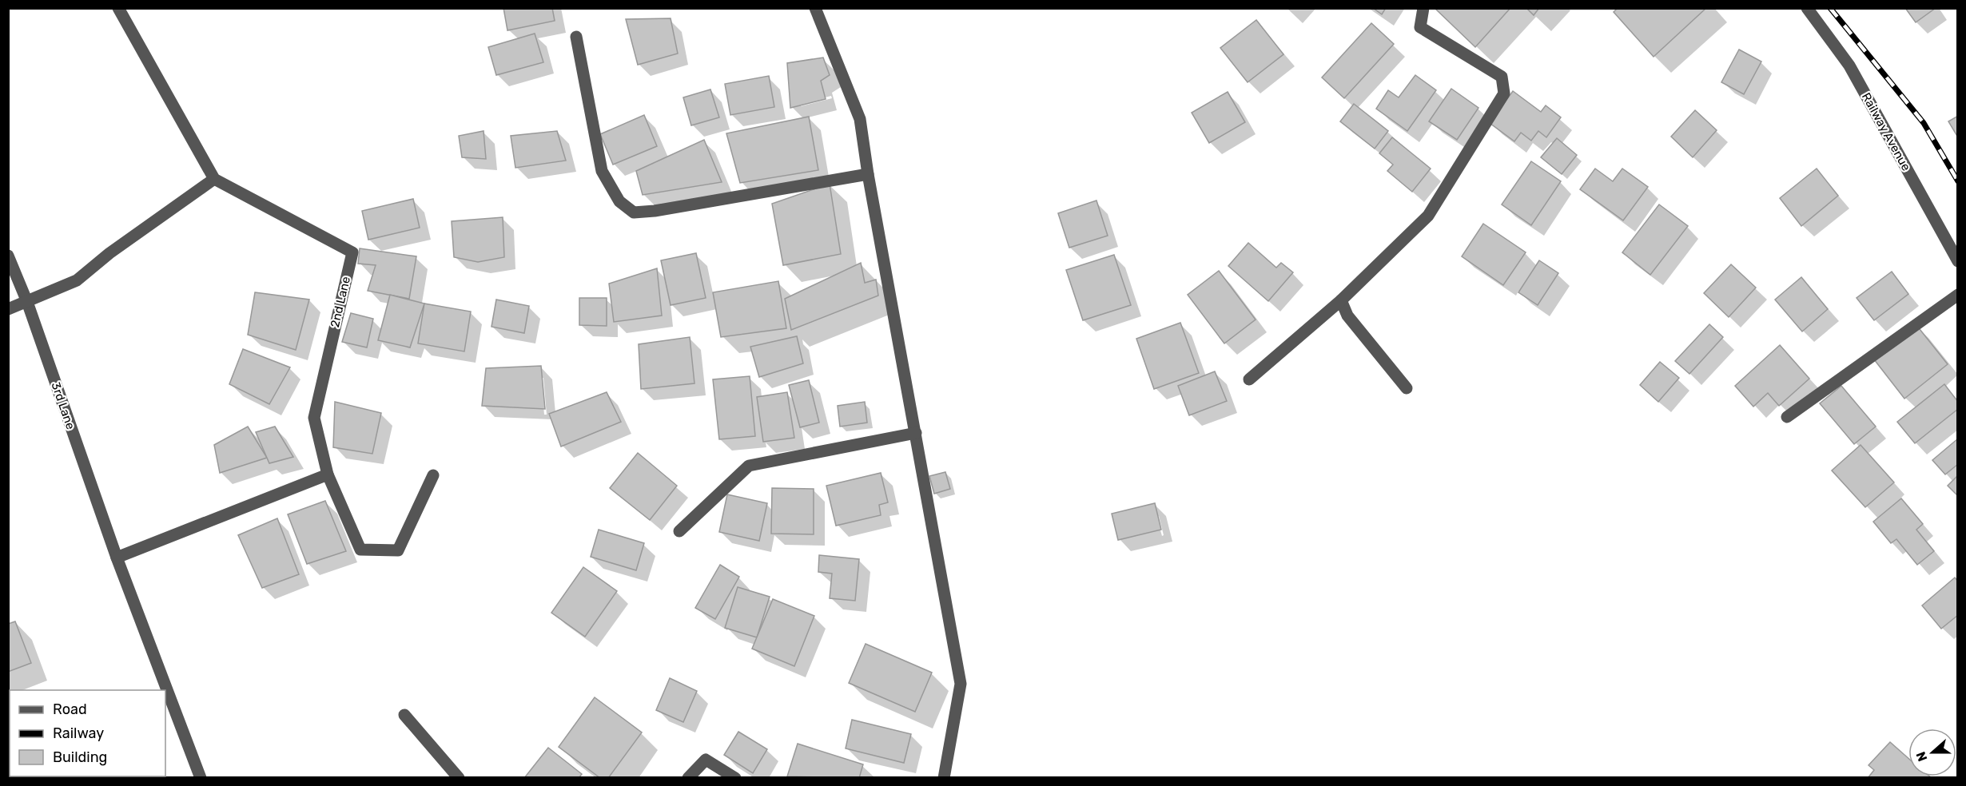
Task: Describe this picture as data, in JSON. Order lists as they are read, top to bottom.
{
  "streets": {
    "street": ["Railway Avenue", "2nd Lane", "3rd Lane"]
  },
  "legend": ["Road", "Railway", "Building"],
  "north": "left"
}
